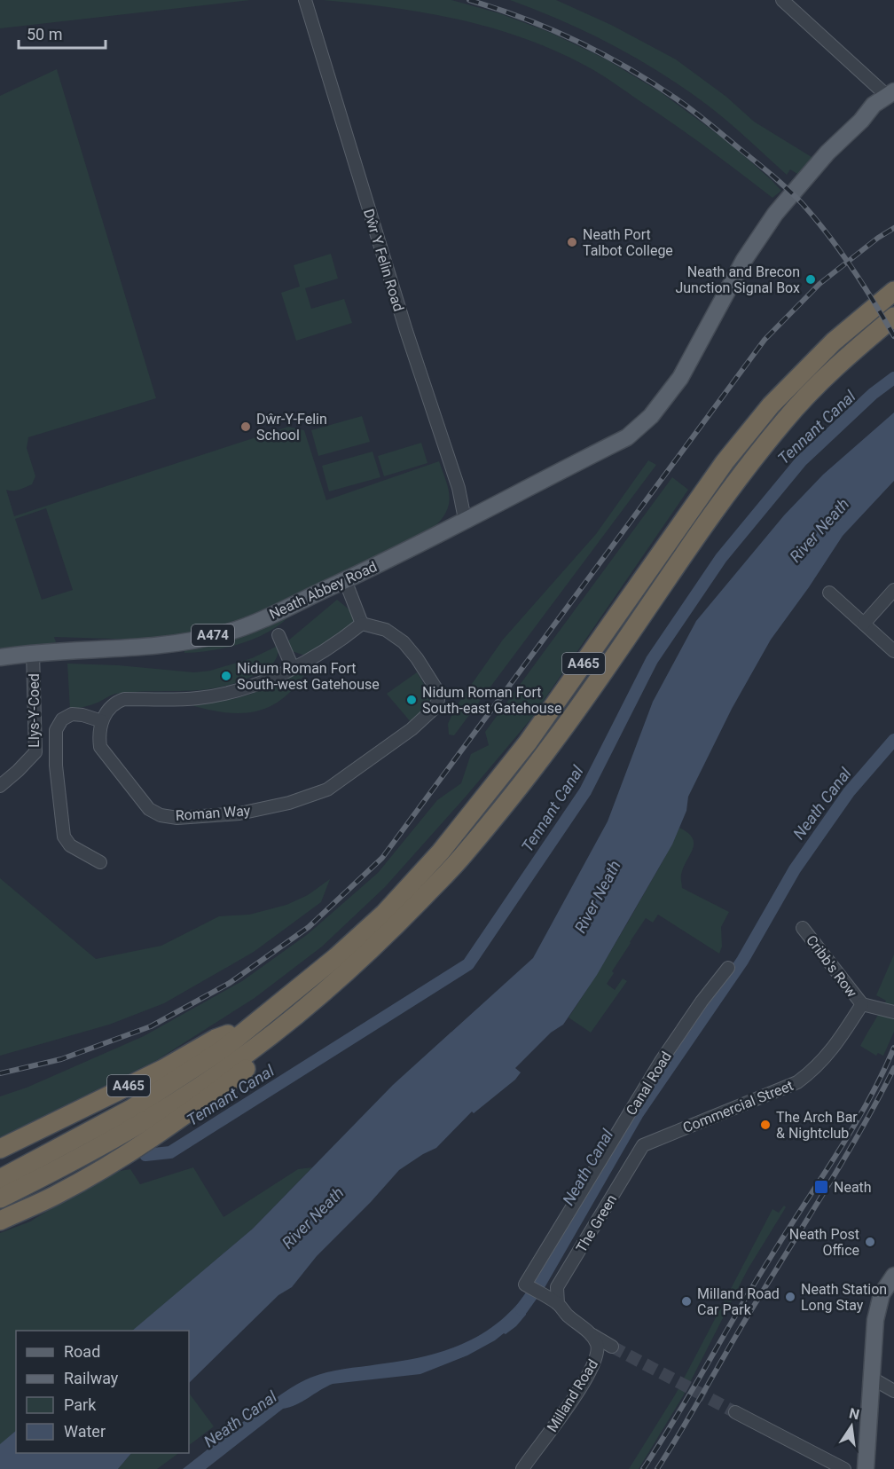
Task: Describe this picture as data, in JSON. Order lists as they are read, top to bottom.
{
  "streets": {
    "highway": ["A465"],
    "main road": ["Neath Abbey Road", "A474"],
    "street": [
      "Dŵr Y Felin Road",
      "Llys-Y-Coed",
      "Roman Way",
      "Cribb's Row",
      "Canal Road",
      "Commercial Street",
      "The Green",
      "Milland Road"
    ]
  },
  "crossings": [
    ["Dŵr Y Felin Road", "Neath Abbey Road"],
    ["Neath Abbey Road", "Llys-Y-Coed"],
    ["Cribb's Row", "Commercial Street"],
    ["Canal Road", "Milland Road"],
    ["Commercial Street", "The Green"],
    ["The Green", "Milland Road"]
  ],
  "water": ["Tennant Canal", "River Neath", "Neath Canal"],
  "places": {
    "other": [
      "Neath Port Talbot College",
      "Neath and Brecon Junction Signal Box",
      "Dŵr-Y-Felin School",
      "Nidum Roman Fort South-west Gatehouse",
      "Nidum Roman Fort South-east Gatehouse",
      "The Arch Bar & Nightclub",
      "Neath Post Office",
      "Neath Station Long Stay",
      "Milland Road Car Park"
    ],
    "transit": ["Neath"]
  },
  "legend": [
    "Road",
    "Railway",
    "Park",
    "Water"
  ],
  "scale_bar": "50 m",
  "north": "top"
}
